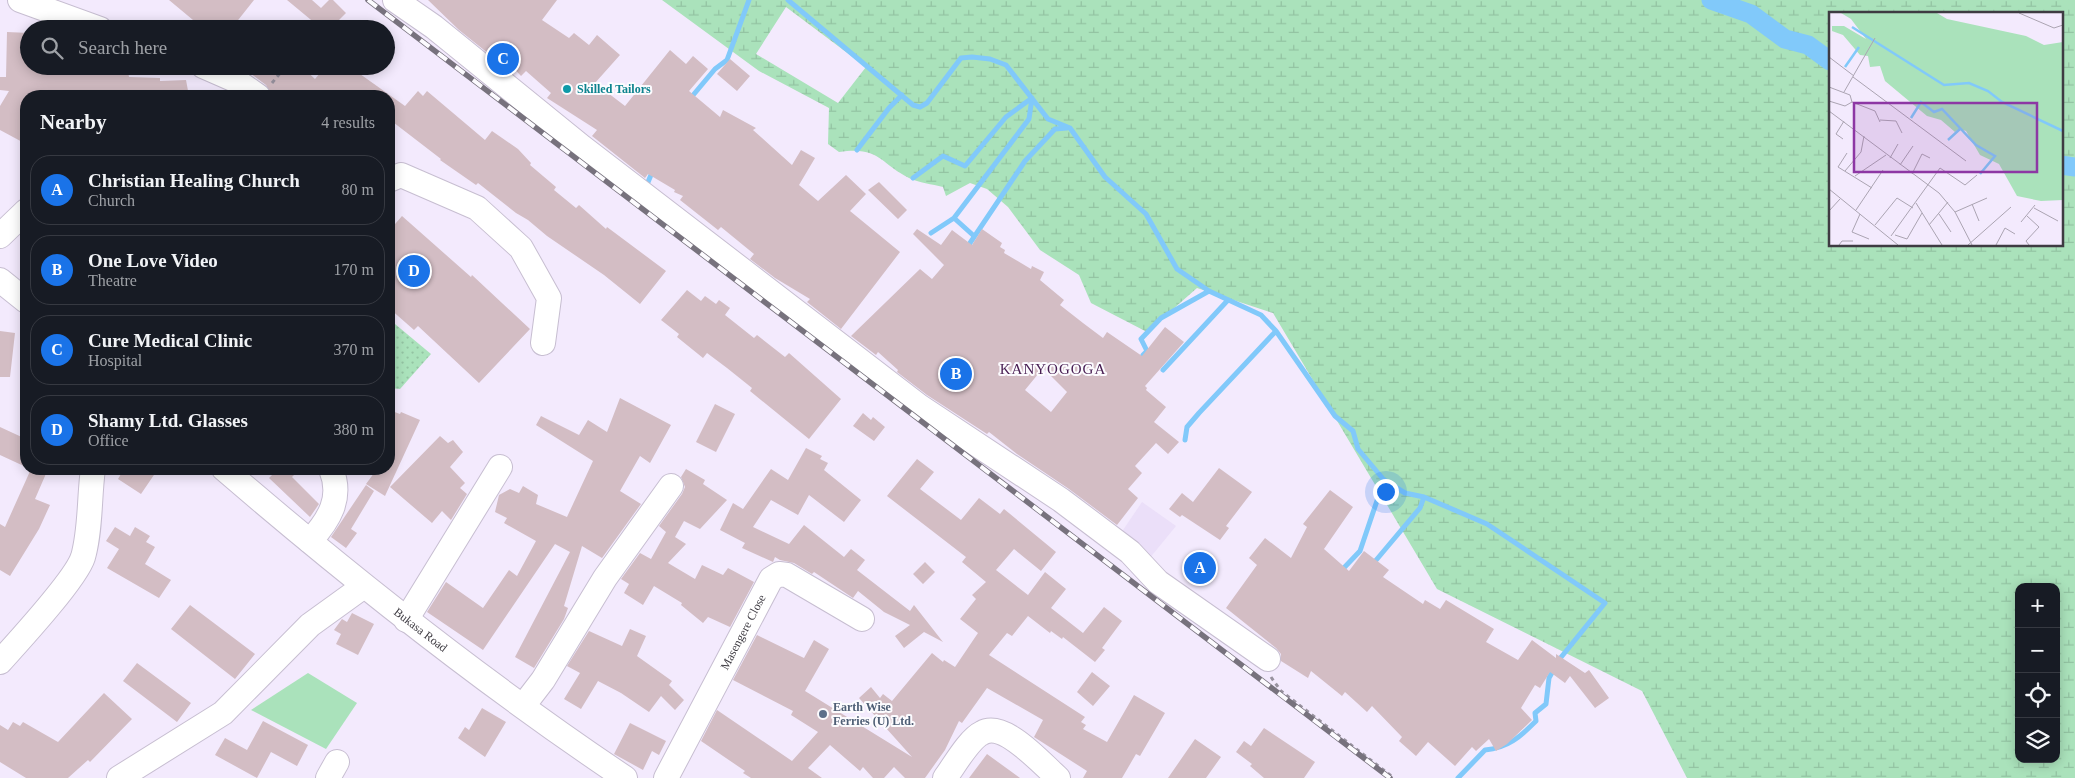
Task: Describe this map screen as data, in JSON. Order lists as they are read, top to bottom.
{
  "streets": {
    "street": ["Bukasa Road", "Masengere Close"]
  },
  "districts": ["KANYOGOGA"],
  "places": ["Skilled Tailors", "Earth Wise Ferries (U) Ltd."],
  "page": {
    "search": "Search here",
    "pins": [
      "C",
      "D",
      "B",
      "A"
    ],
    "heading": ["Nearby", "4 results"],
    "list": [
      {
        "mark": "A",
        "name": "Christian Healing Church",
        "note": "Church",
        "value": "80 m"
      },
      {
        "mark": "B",
        "name": "One Love Video",
        "note": "Theatre",
        "value": "170 m"
      },
      {
        "mark": "C",
        "name": "Cure Medical Clinic",
        "note": "Hospital",
        "value": "370 m"
      },
      {
        "mark": "D",
        "name": "Shamy Ltd. Glasses",
        "note": "Office",
        "value": "380 m"
      }
    ],
    "map_buttons": ["+", "−"]
  }
}
